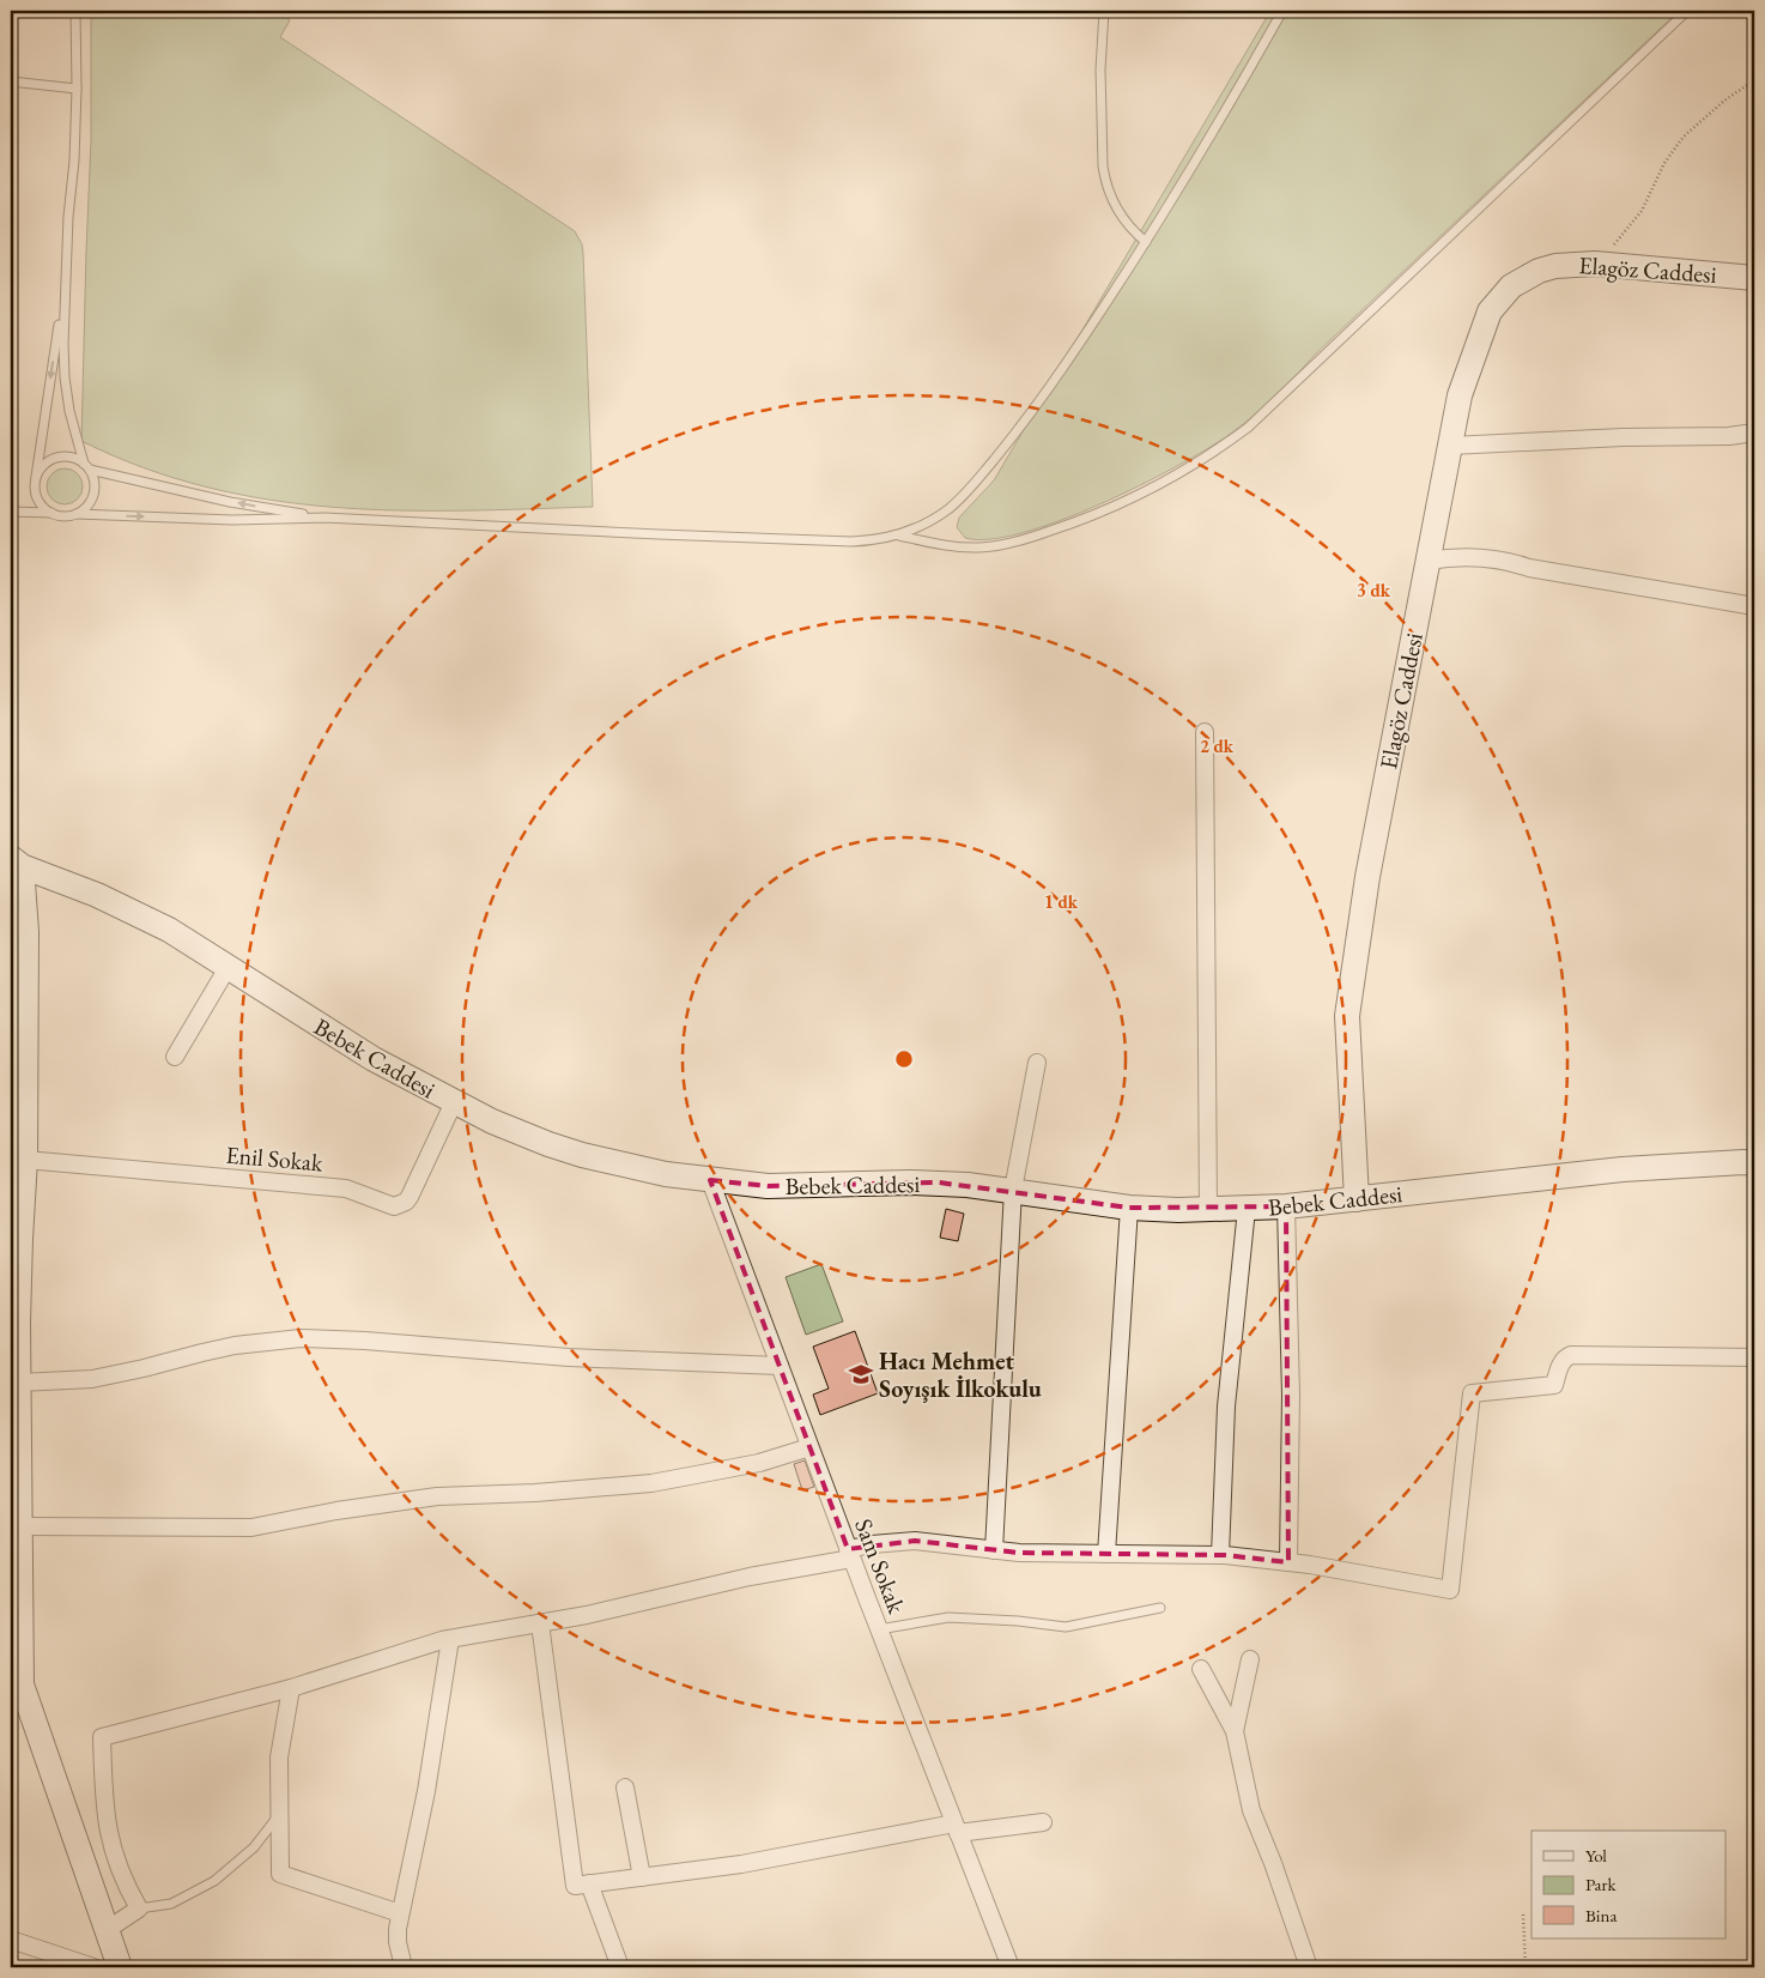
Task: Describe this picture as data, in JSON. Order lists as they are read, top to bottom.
{
  "streets": {
    "street": [
      "Elagöz Caddesi",
      "Bebek Caddesi",
      "Enil Sokak",
      "Sam Sokak"
    ]
  },
  "crossings": [
    ["Elagöz Caddesi", "Bebek Caddesi"],
    ["Bebek Caddesi", "Enil Sokak"],
    ["Bebek Caddesi", "Sam Sokak"]
  ],
  "places": {
    "school or university": ["Hacı Mehmet Soyışık İlkokulu"]
  },
  "legend": ["Yol", "Park", "Bina"],
  "rings": ["3 dk", "2 dk", "1 dk"]
}
